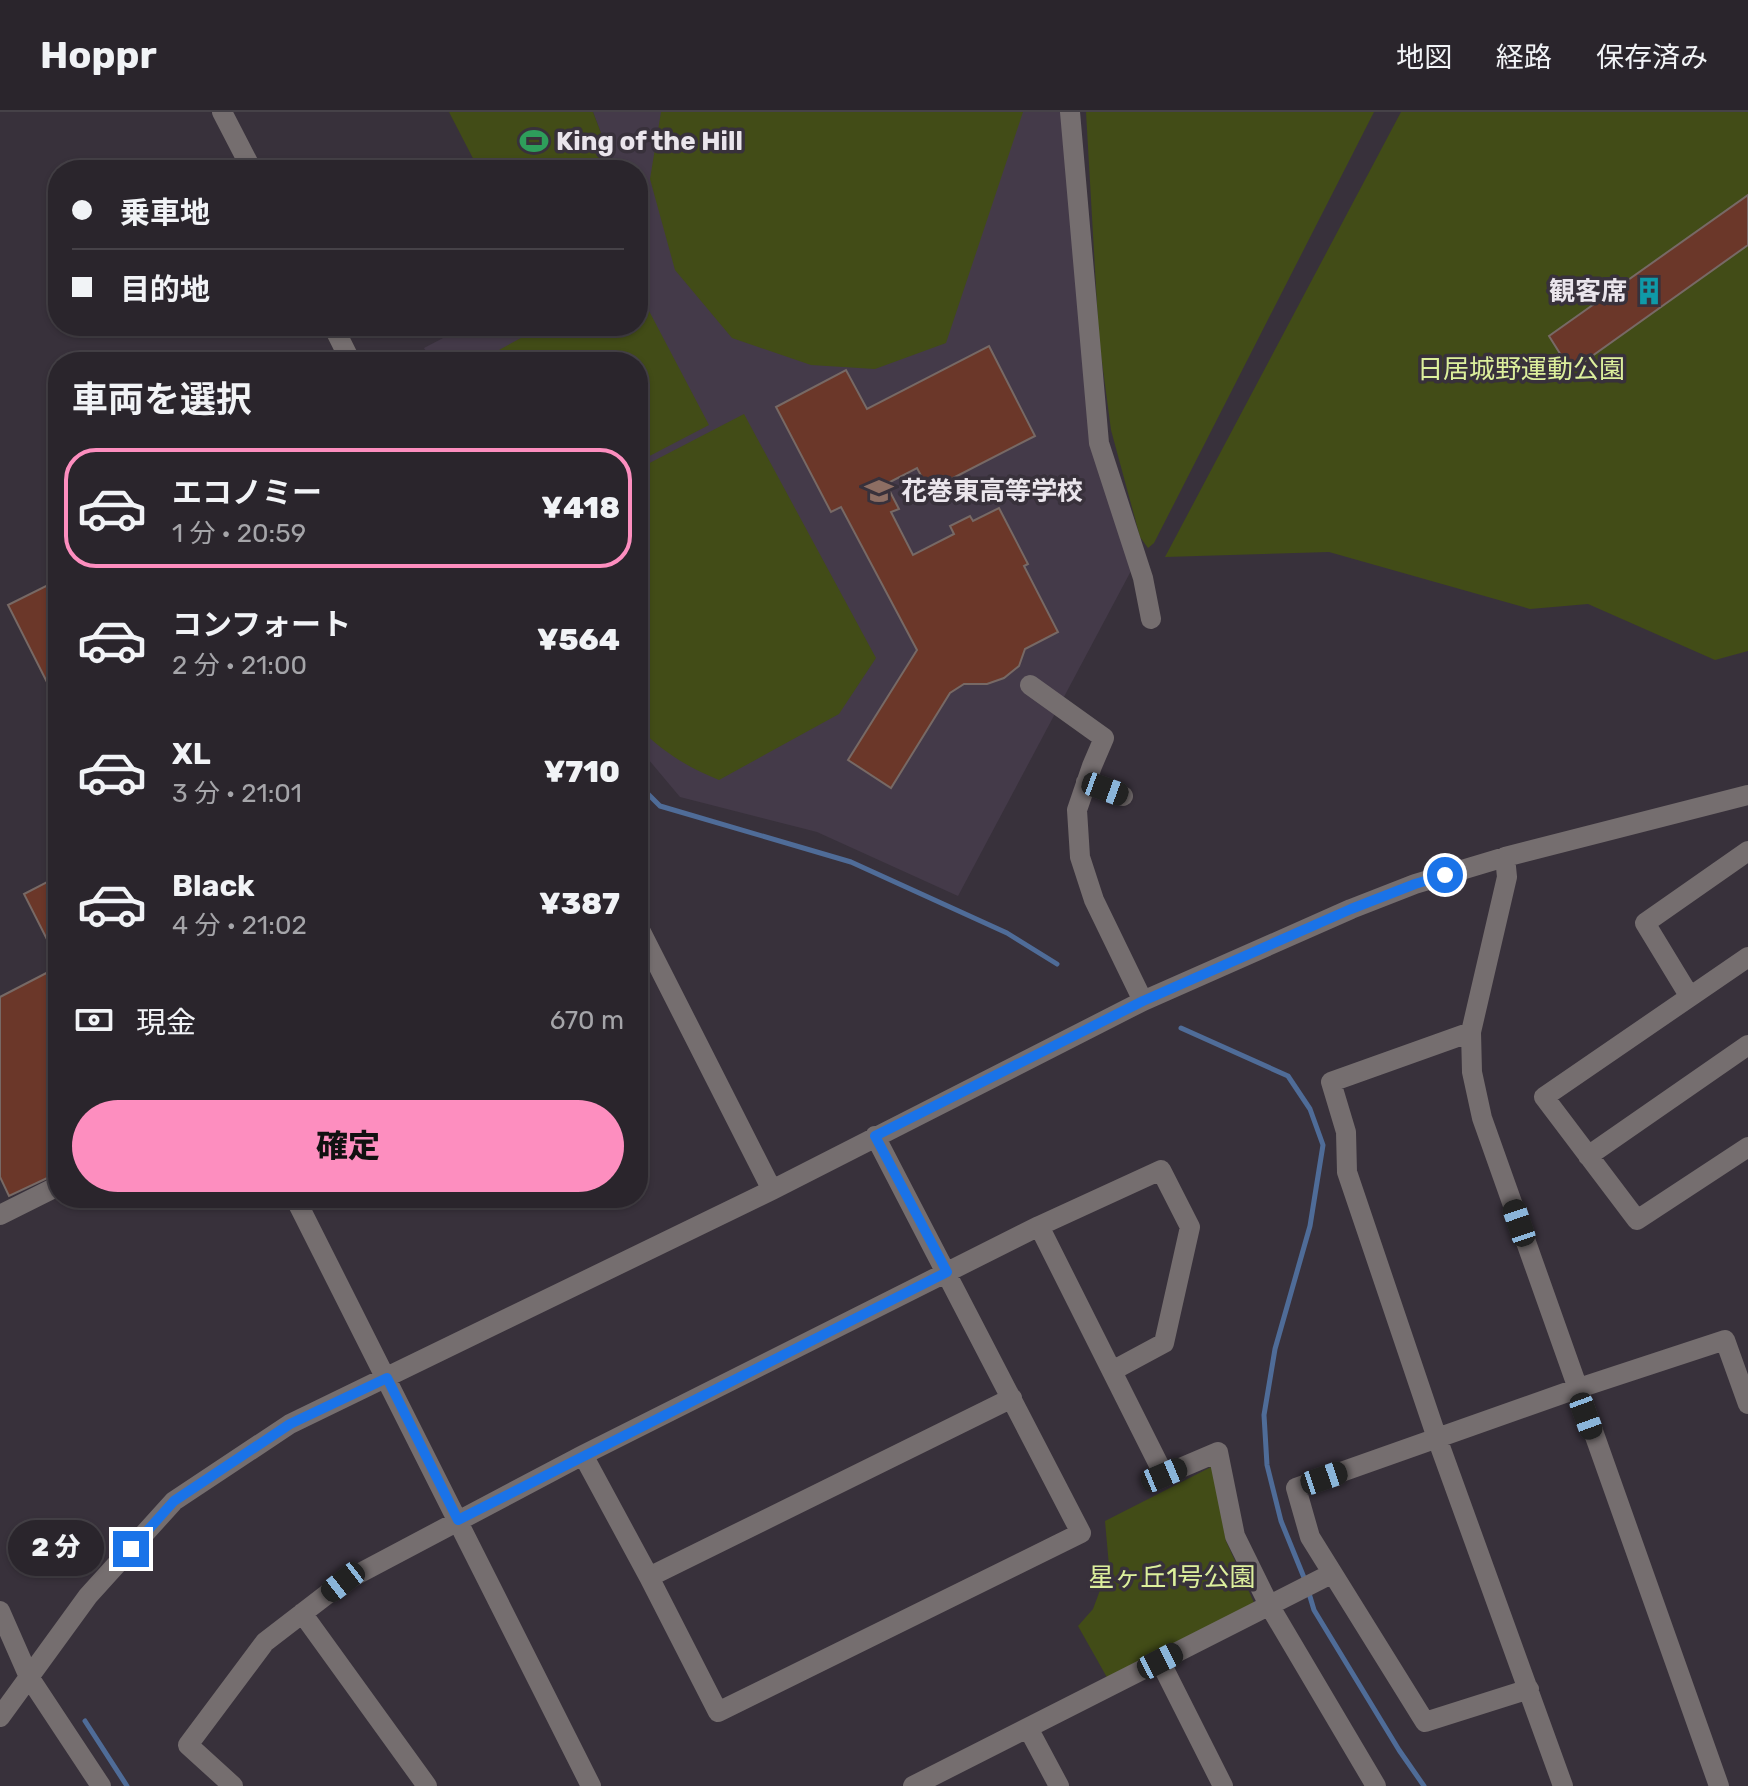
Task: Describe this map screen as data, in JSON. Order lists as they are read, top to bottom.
{
  "parks": ["日居城野運動公園", "星ヶ丘1号公園"],
  "places": {
    "sports": ["King of the Hill"],
    "building": ["観客席"],
    "school or university": ["花巻東高等学校"]
  },
  "page": {
    "header": "Hoppr",
    "nav": ["地図", "経路", "保存済み"],
    "banner": ["乗車地", "目的地"],
    "heading": "車両を選択",
    "list": [
      {
        "name": "エコノミー",
        "note": "1 分 · 20:59",
        "value": "¥418"
      },
      {
        "name": "コンフォート",
        "note": "2 分 · 21:00",
        "value": "¥564"
      },
      {
        "name": "XL",
        "note": "3 分 · 21:01",
        "value": "¥710"
      },
      {
        "name": "Black",
        "note": "4 分 · 21:02",
        "value": "¥387"
      }
    ],
    "pay": ["現金", "670 m"],
    "buttons": "確定",
    "bubble": "2 分"
  }
}
